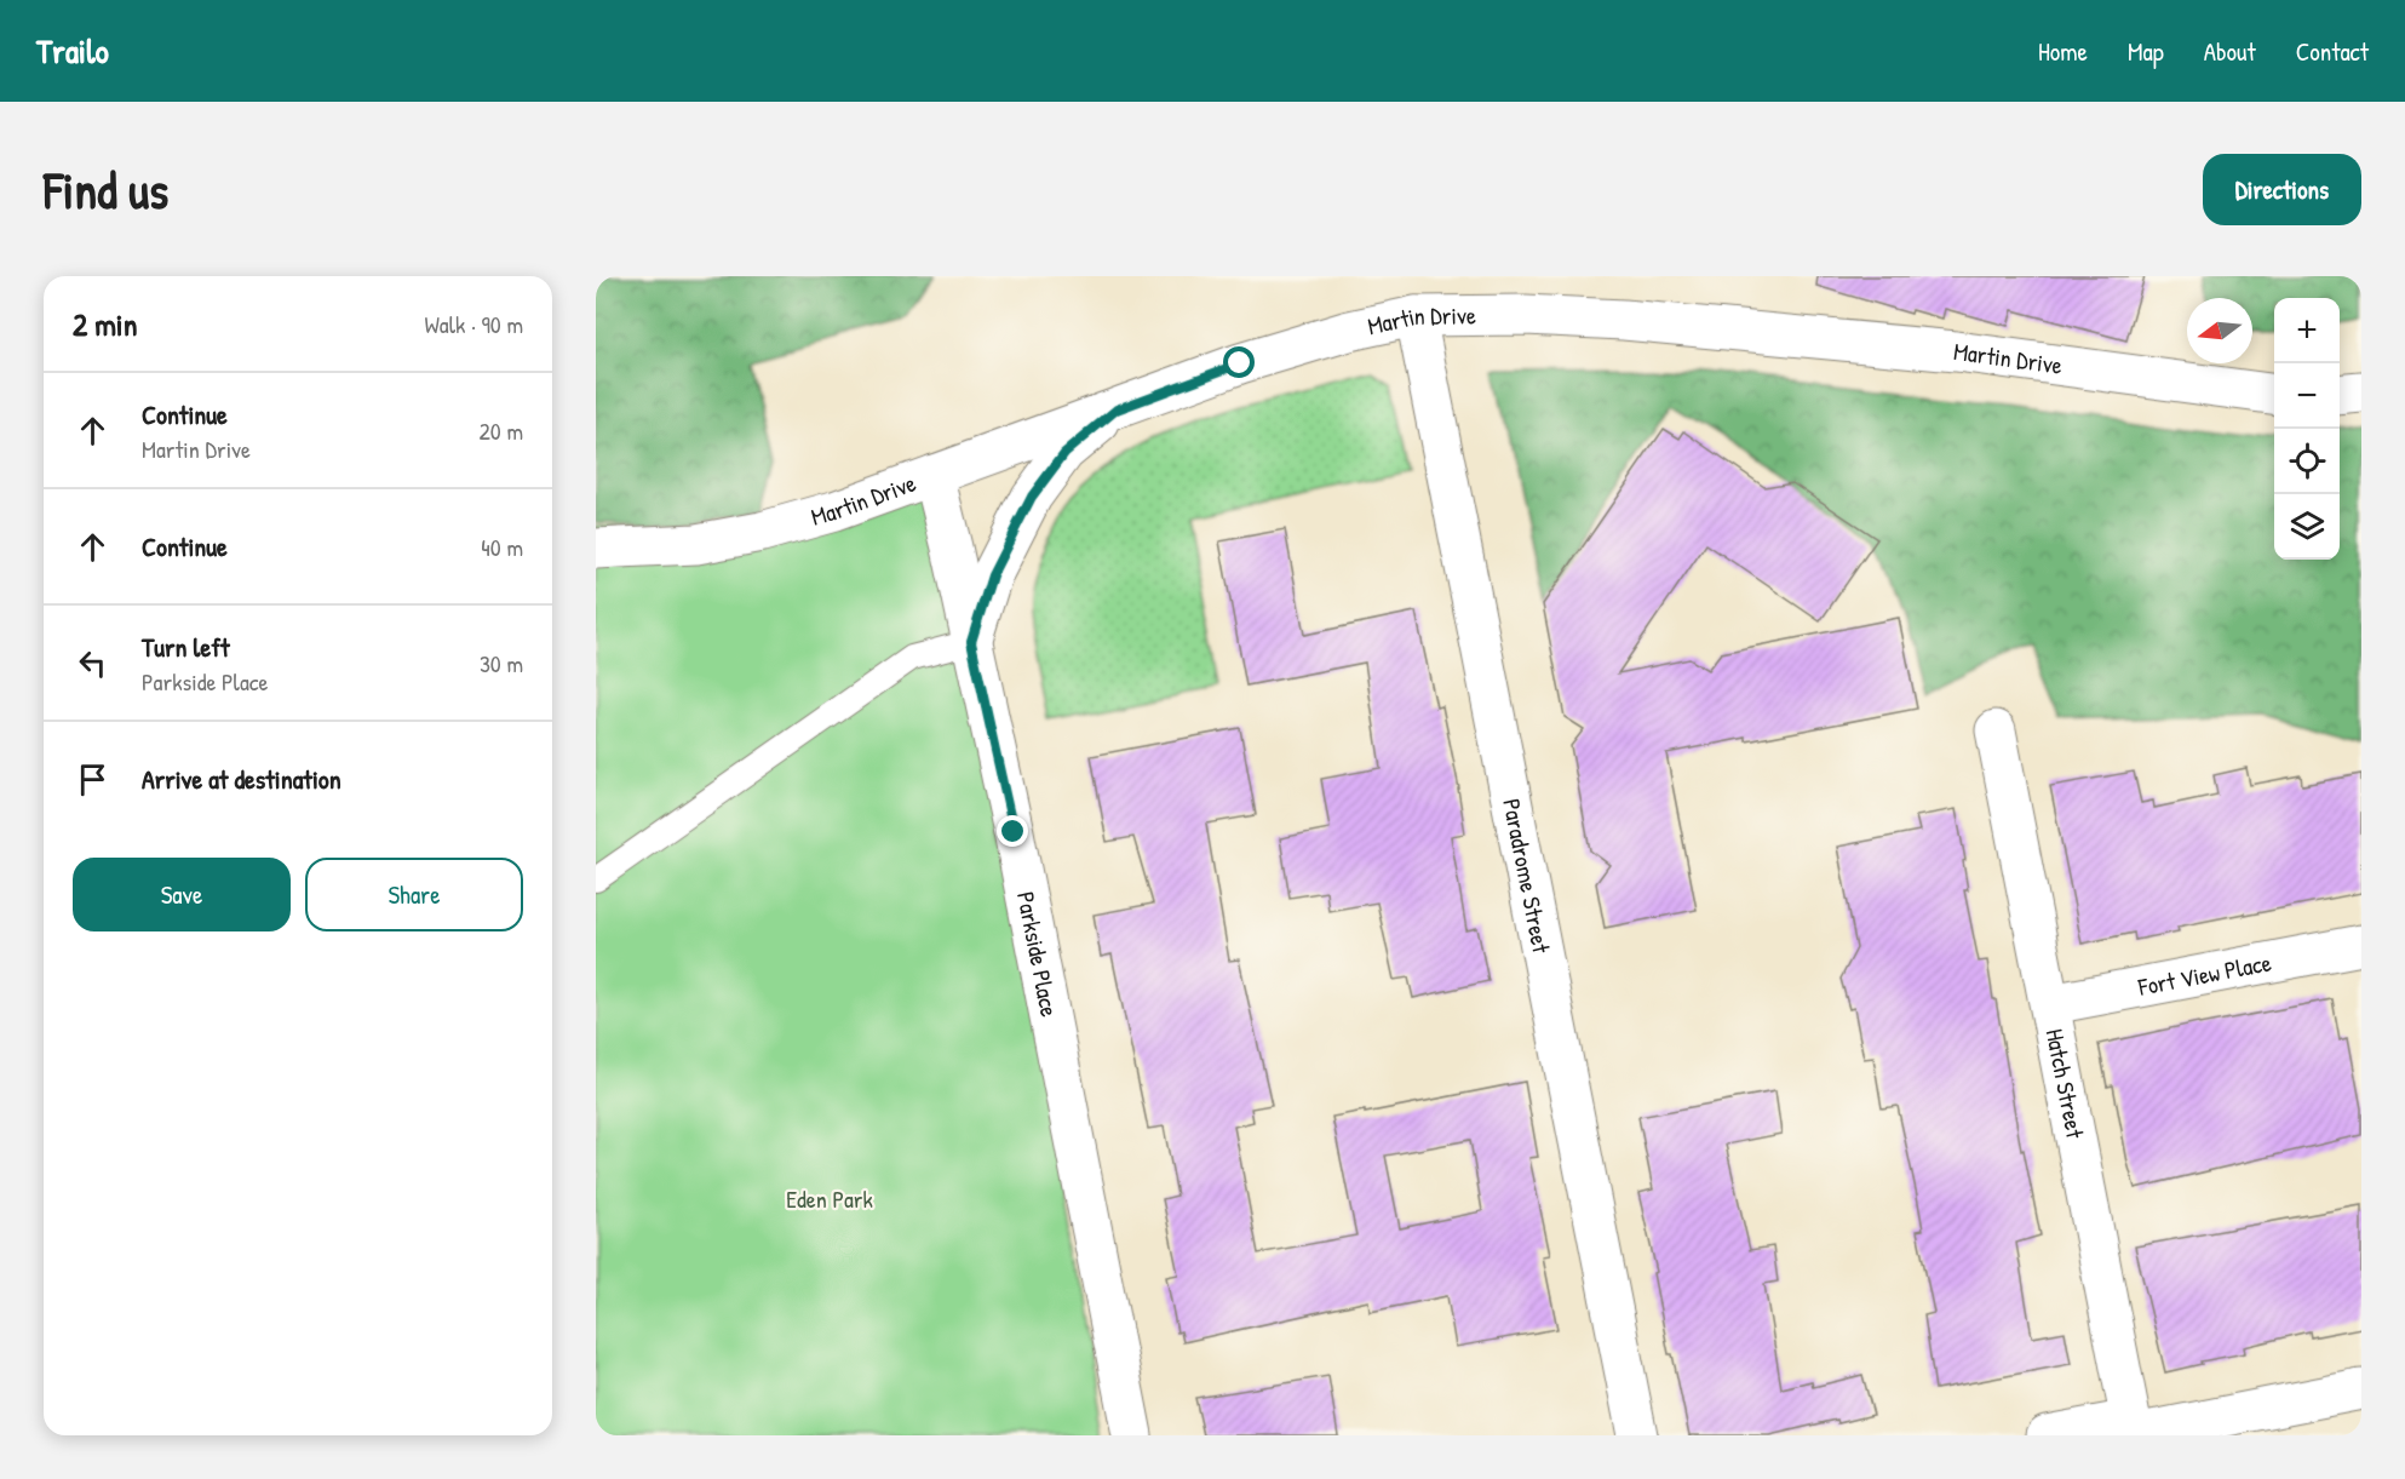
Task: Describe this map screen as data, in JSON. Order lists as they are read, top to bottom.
{
  "streets": {
    "street": [
      "Martin Drive",
      "Paradrome Street",
      "Parkside Place",
      "Fort View Place",
      "Hatch Street"
    ]
  },
  "crossings": [
    ["Martin Drive", "Paradrome Street"],
    ["Martin Drive", "Parkside Place"],
    ["Fort View Place", "Hatch Street"]
  ],
  "parks": ["Eden Park"],
  "north": "left",
  "page": {
    "header": "Trailo",
    "nav": [
      "Home",
      "Map",
      "About",
      "Contact"
    ],
    "buttons": [
      "Directions",
      ["Save", "Share"]
    ],
    "title": "Find us",
    "heading": ["2 min", "Walk · 90 m"],
    "map_buttons": ["+", "−"],
    "list": [
      ["Continue", "Martin Drive", "20 m"],
      ["Continue", "40 m"],
      ["Turn left", "Parkside Place", "30 m"],
      "Arrive at destination"
    ]
  }
}
